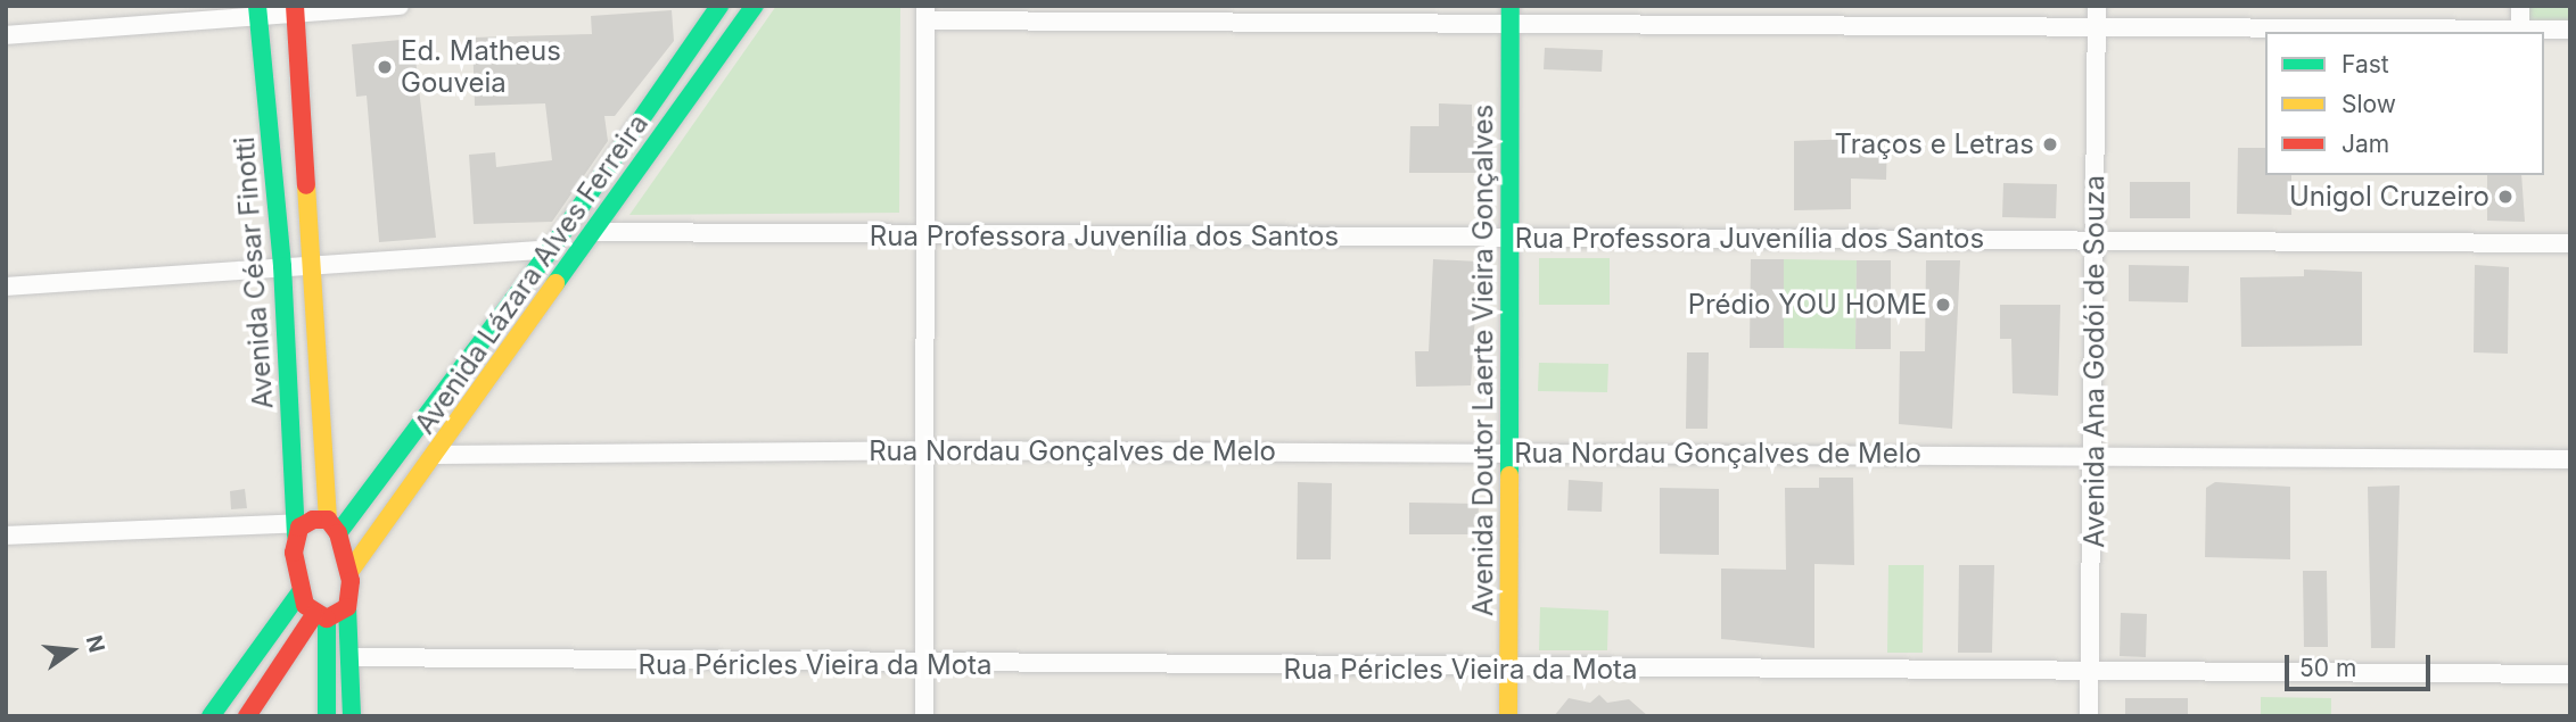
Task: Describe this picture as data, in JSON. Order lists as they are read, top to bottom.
{
  "streets": {
    "main road": ["Avenida César Finotti", "Avenida Lázara Alves Ferreira", "Avenida Doutor Laerte Vieira Gonçalves"],
    "street": [
      "Rua Professora Juvenília dos Santos",
      "Avenida Ana Godói de Souza",
      "Rua Nordau Gonçalves de Melo",
      "Rua Péricles Vieira da Mota"
    ]
  },
  "crossings": [
    ["Rua Professora Juvenília dos Santos", "Avenida Lázara Alves Ferreira"],
    ["Rua Professora Juvenília dos Santos", "Avenida Doutor Laerte Vieira Gonçalves"],
    ["Rua Professora Juvenília dos Santos", "Avenida Ana Godói de Souza"],
    ["Avenida Lázara Alves Ferreira", "Rua Nordau Gonçalves de Melo"],
    ["Avenida Doutor Laerte Vieira Gonçalves", "Rua Nordau Gonçalves de Melo"],
    ["Avenida Doutor Laerte Vieira Gonçalves", "Rua Péricles Vieira da Mota"],
    ["Avenida Ana Godói de Souza", "Rua Nordau Gonçalves de Melo"],
    ["Avenida Ana Godói de Souza", "Rua Péricles Vieira da Mota"]
  ],
  "places": [
    "Ed. Matheus Gouveia",
    "Traços e Letras",
    "Unigol Cruzeiro",
    "Prédio YOU HOME"
  ],
  "legend": ["Fast", "Slow", "Jam"],
  "scale_bar": "50 m",
  "north": "right"
}
